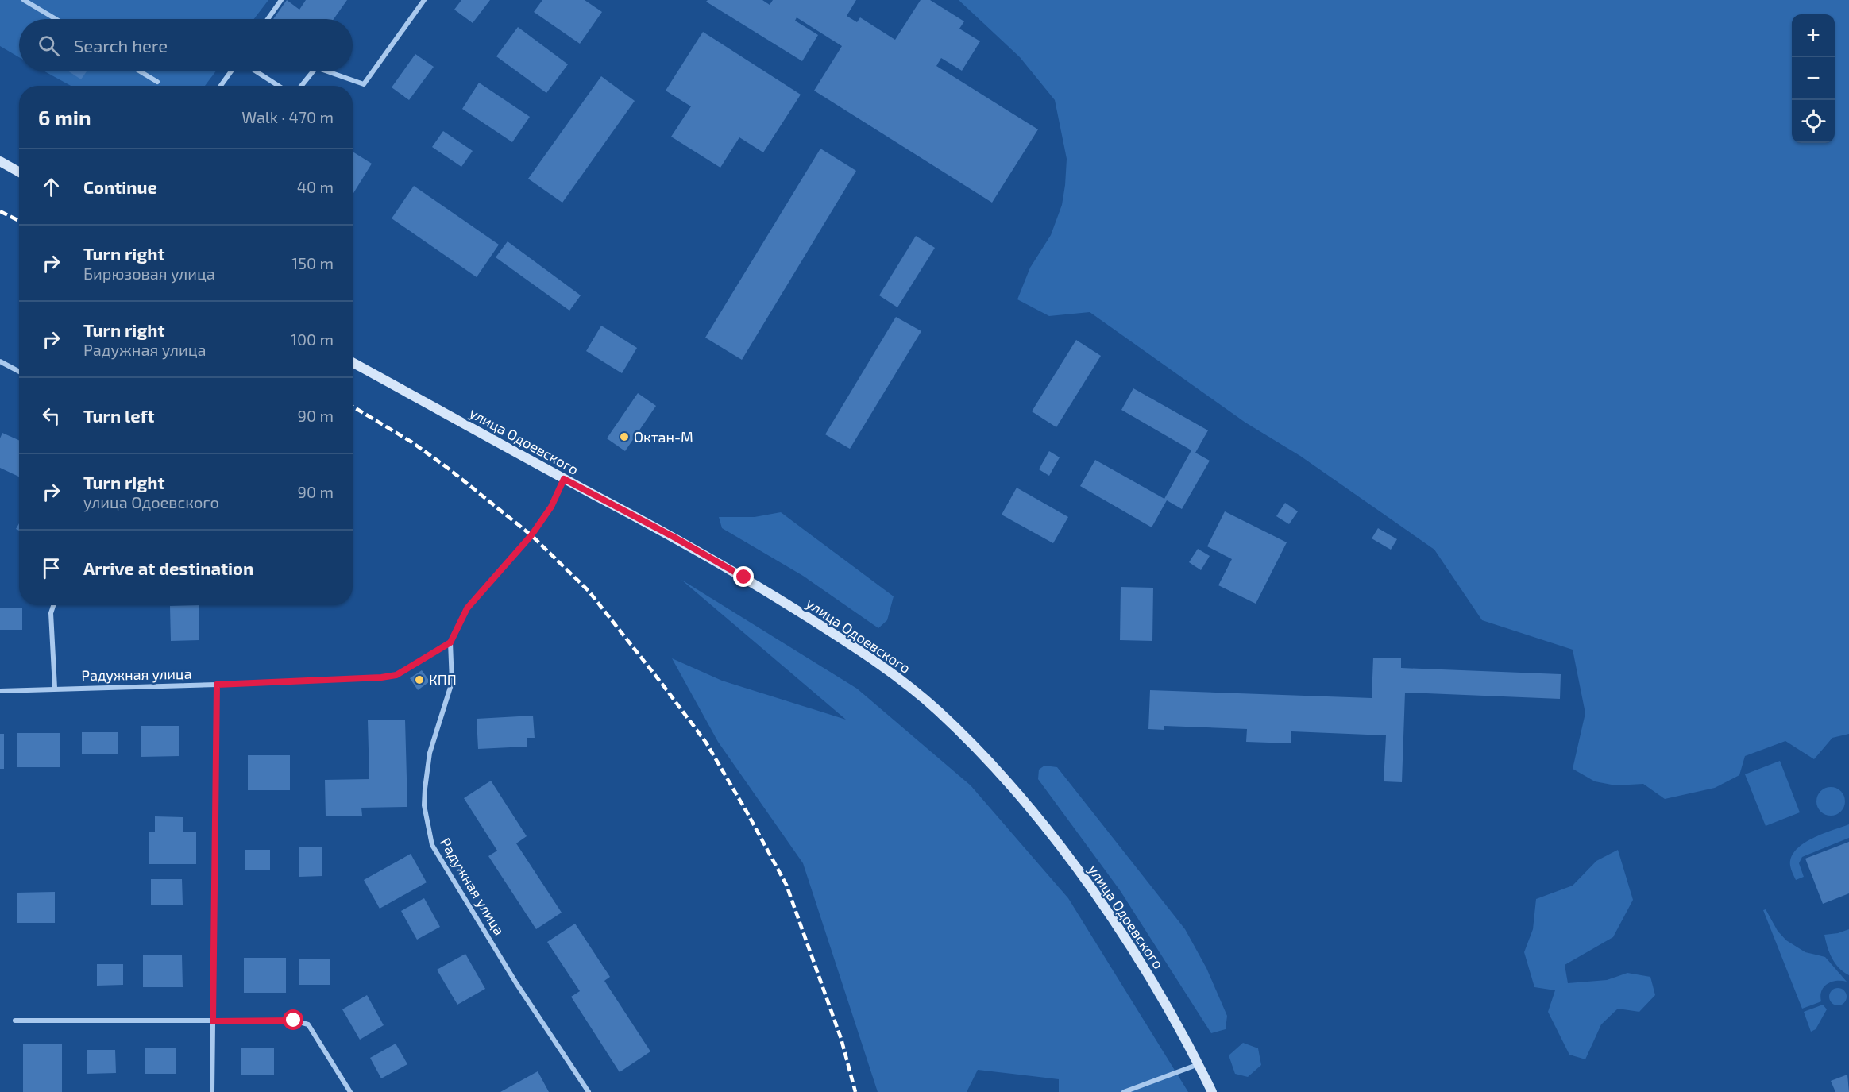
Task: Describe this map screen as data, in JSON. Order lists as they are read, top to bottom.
{
  "streets": {
    "street": ["улица Одоевского", "Радужная улица"]
  },
  "places": ["Октан-М", "КПП"],
  "page": {
    "map_buttons": ["+", "−"],
    "search": "Search here",
    "heading": ["6 min", "Walk · 470 m"],
    "list": [
      ["Continue", "40 m"],
      ["Turn right", "Бирюзовая улица", "150 m"],
      ["Turn right", "Радужная улица", "100 m"],
      ["Turn left", "90 m"],
      ["Turn right", "улица Одоевского", "90 m"],
      "Arrive at destination"
    ]
  }
}
